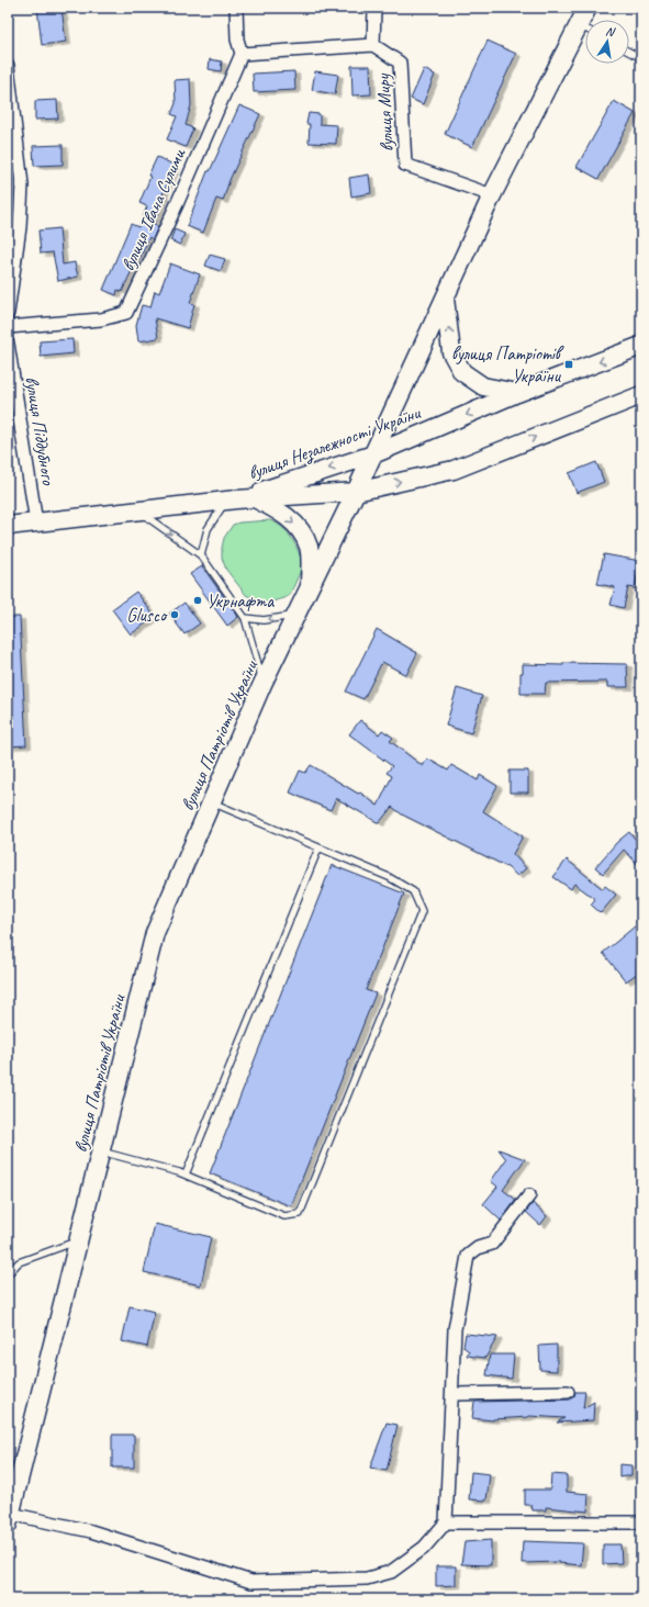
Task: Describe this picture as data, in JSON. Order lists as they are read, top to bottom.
{
  "streets": {
    "main road": ["вулиця Незалежності України", "вулиця Патріотів України"],
    "street": ["вулиця Миру", "вулиця Івана Сулими", "вулиця Піддубного"]
  },
  "crossings": [
    ["вулиця Миру", "вулиця Патріотів України"],
    ["вулиця Піддубного", "вулиця Незалежності України"],
    ["вулиця Незалежності України", "вулиця Патріотів України"]
  ],
  "places": {
    "transit": ["вулиця Патріотів України"],
    "other": ["Укрнафта", "Glusco"]
  },
  "north": "top"
}
